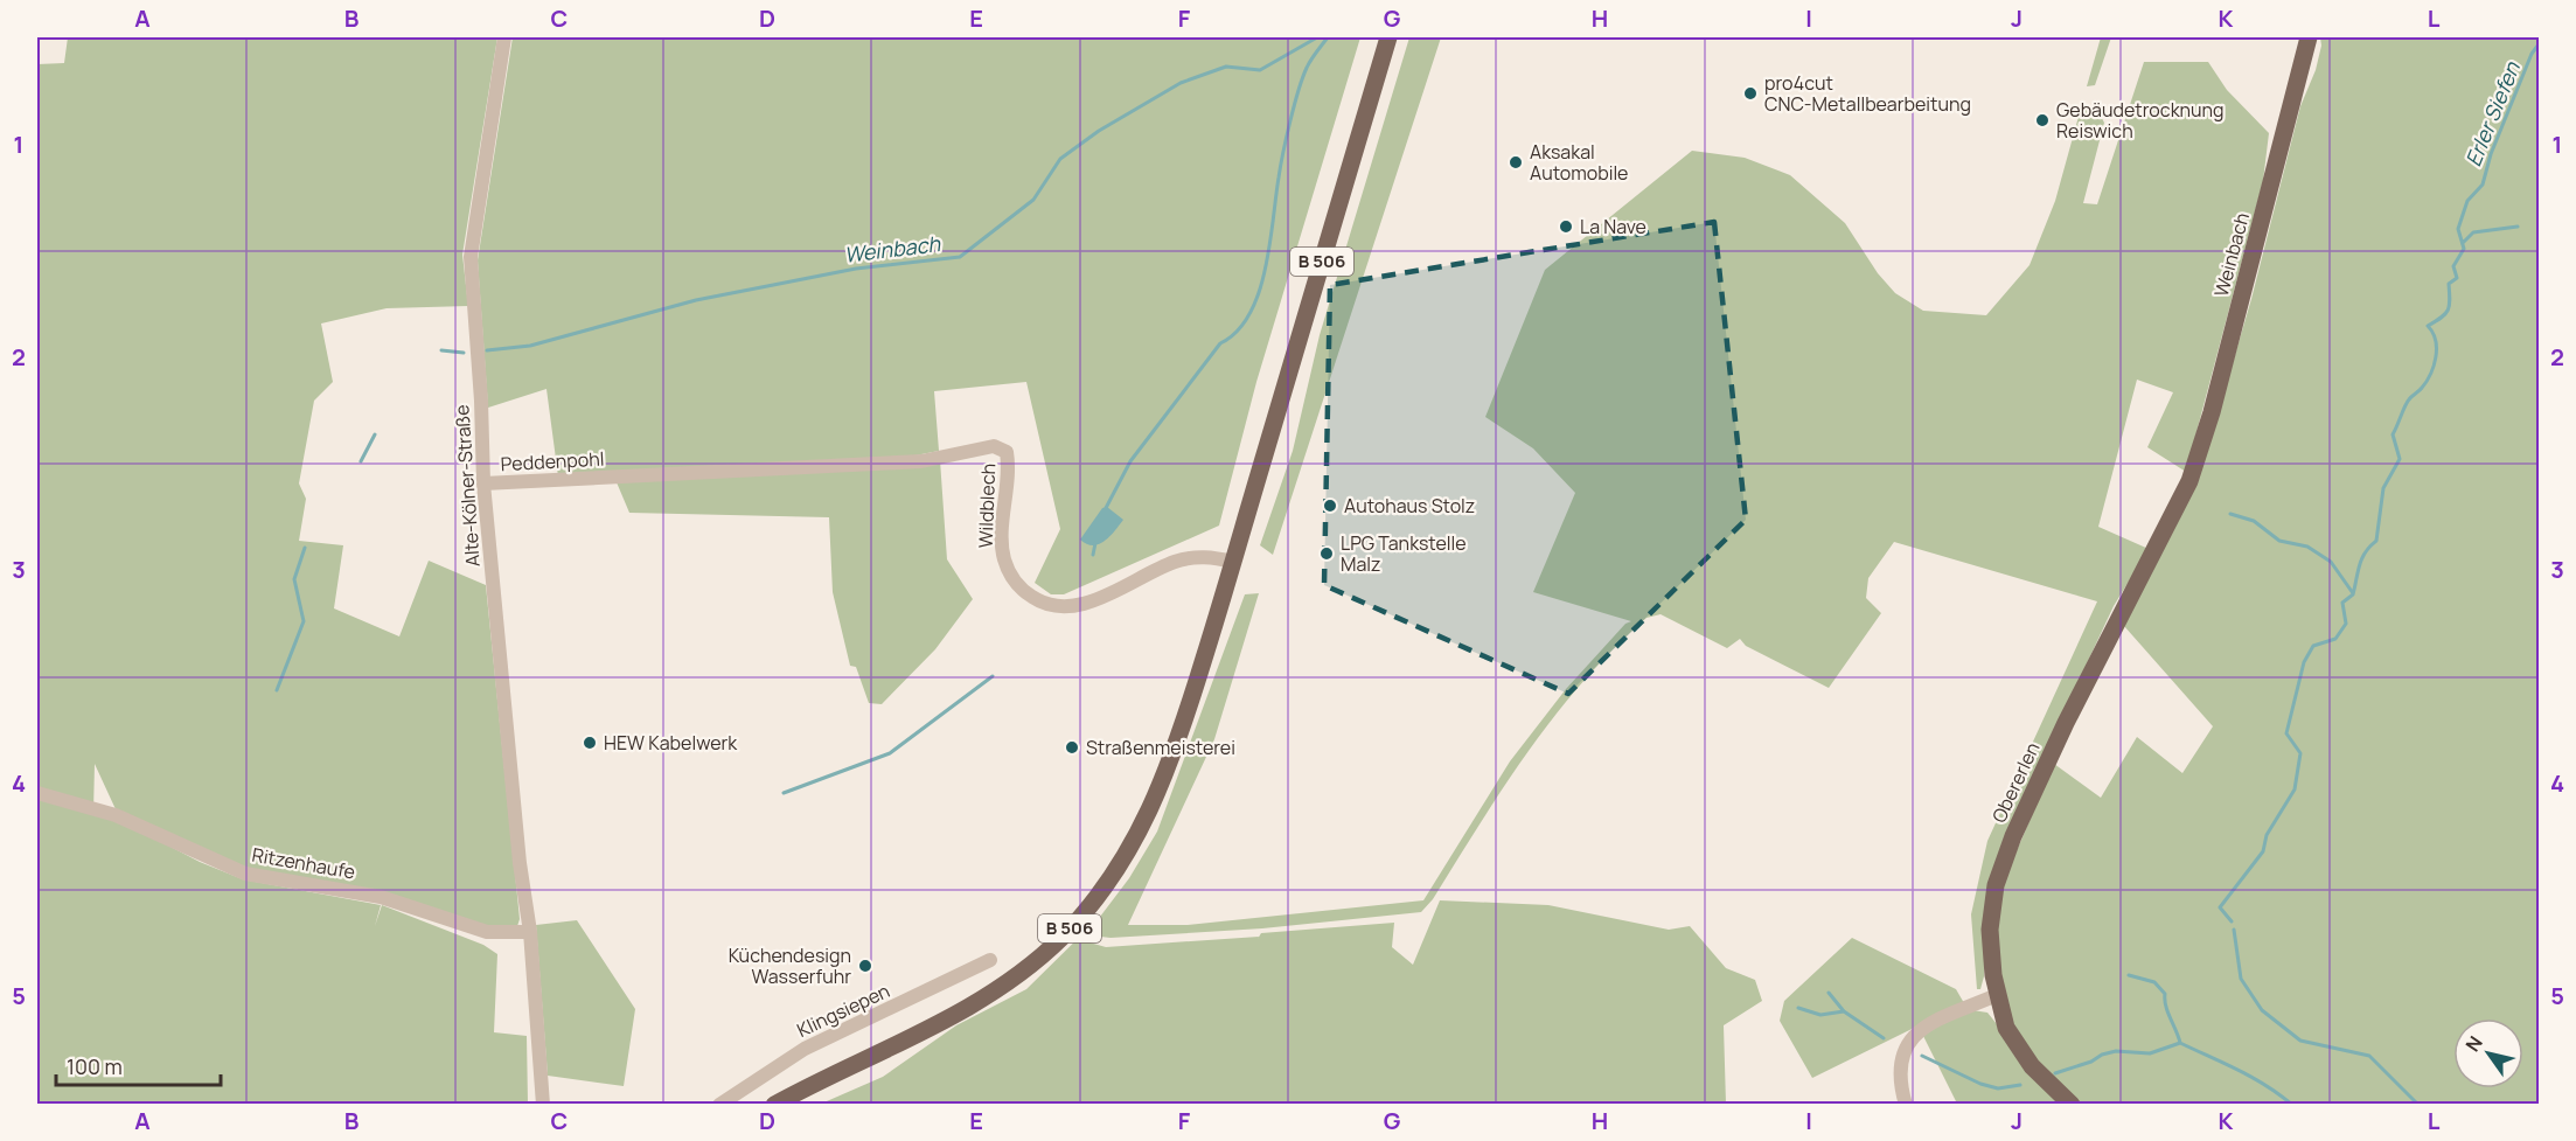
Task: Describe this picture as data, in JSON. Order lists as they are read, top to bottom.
{
  "streets": {
    "main road": ["Weinbach", "B 506", "Obererlen"],
    "street": [
      "Peddenpohl",
      "Alte-Kölner-Straße",
      "Wildblech",
      "Ritzenhaufe",
      "Klingsiepen"
    ]
  },
  "crossings": [
    ["Weinbach", "Obererlen"],
    ["B 506", "Wildblech"],
    ["Peddenpohl", "Alte-Kölner-Straße"],
    ["Peddenpohl", "Wildblech"],
    ["Alte-Kölner-Straße", "Ritzenhaufe"]
  ],
  "water": ["Erler Siefen", "Weinbach"],
  "places": [
    "pro4cut CNC-Metallbearbeitung",
    "Gebäudetrocknung Reiswich",
    "Aksakal Automobile",
    "La Nave",
    "Autohaus Stolz",
    "LPG Tankstelle Malz",
    "HEW Kabelwerk",
    "Straßenmeisterei",
    "Küchendesign Wasserfuhr"
  ],
  "scale_bar": "100 m",
  "north": "top left",
  "grid": {
    "columns": [
      "A",
      "B",
      "C",
      "D",
      "E",
      "F",
      "G",
      "H",
      "I",
      "J",
      "K",
      "L"
    ],
    "rows": [
      "1",
      "2",
      "3",
      "4",
      "5"
    ]
  }
}
